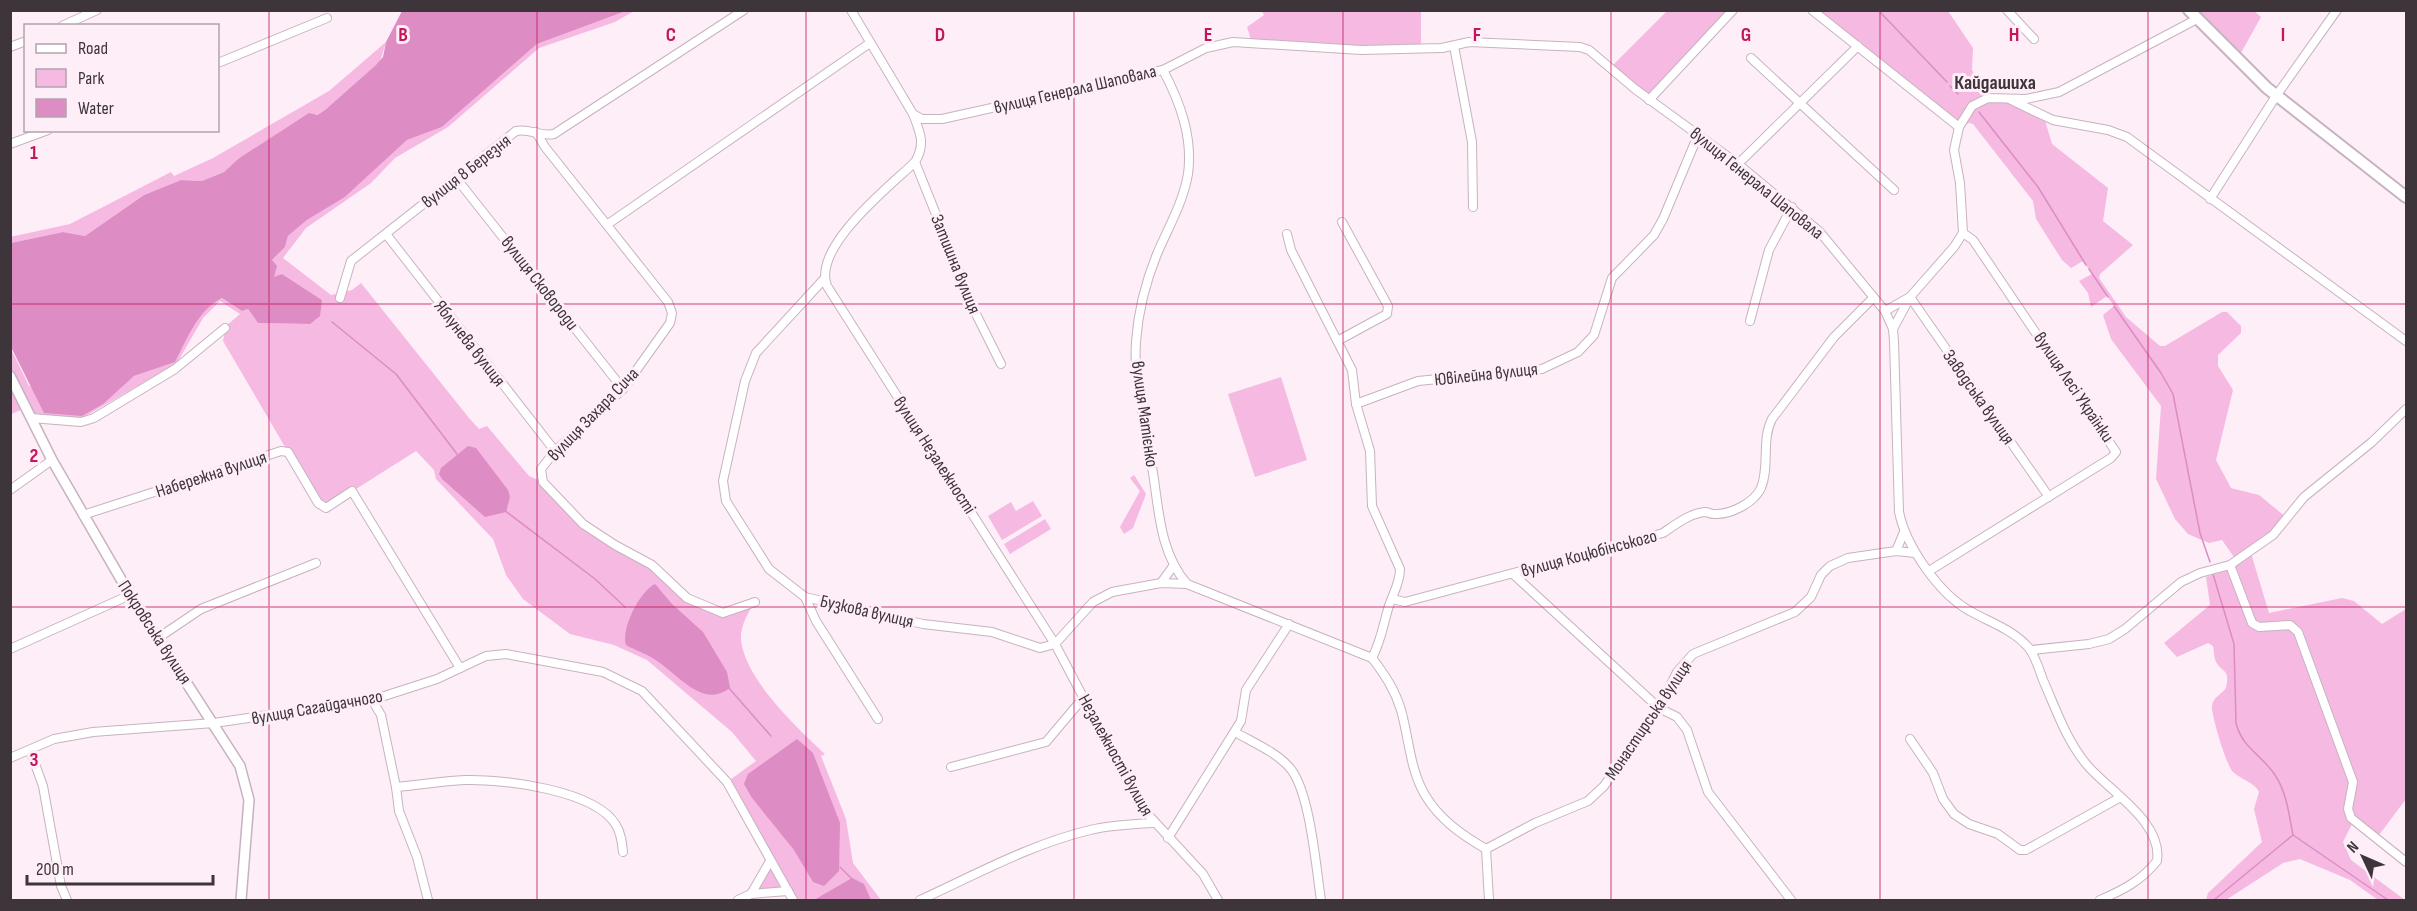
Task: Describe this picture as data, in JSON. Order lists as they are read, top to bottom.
{
  "streets": {
    "street": [
      "вулиця Генерала Шаповала",
      "вулиця 8 Березня",
      "Затишна вулиця",
      "вулиця Сковороди",
      "Яблунева вулиця",
      "Ювілейна вулиця",
      "вулиця Лесі Українки",
      "Заводська вулиця",
      "вулиця Захара Сича",
      "вулиця Матієнко",
      "вулиця Незалежності",
      "Набережна вулиця",
      "вулиця Коцюбінського",
      "Бузкова вулиця",
      "Покровська вулиця",
      "вулиця Сагайдачного",
      "Монастирська вулиця",
      "Незалежності вулиця"
    ]
  },
  "crossings": [
    ["вулиця Генерала Шаповала", "Ювілейна вулиця"],
    ["вулиця Генерала Шаповала", "вулиця Лесі Українки"],
    ["вулиця Генерала Шаповала", "вулиця Матієнко"],
    ["вулиця Генерала Шаповала", "вулиця Коцюбінського"],
    ["вулиця Генерала Шаповала", "Монастирська вулиця"],
    ["вулиця 8 Березня", "вулиця Сковороди"],
    ["вулиця 8 Березня", "Яблунева вулиця"],
    ["вулиця 8 Березня", "вулиця Захара Сича"],
    ["вулиця Сковороди", "вулиця Захара Сича"],
    ["Яблунева вулиця", "вулиця Захара Сича"],
    ["вулиця Лесі Українки", "Заводська вулиця"],
    ["вулиця Незалежності", "Бузкова вулиця"],
    ["вулиця Незалежності", "Незалежності вулиця"],
    ["Набережна вулиця", "Покровська вулиця"],
    ["Набережна вулиця", "вулиця Сагайдачного"],
    ["Бузкова вулиця", "Незалежності вулиця"],
    ["Покровська вулиця", "вулиця Сагайдачного"]
  ],
  "districts": ["Кайдашиха"],
  "legend": ["Road", "Park", "Water"],
  "scale_bar": "200 m",
  "north": "top left",
  "grid": {
    "columns": [
      "B",
      "C",
      "D",
      "E",
      "F",
      "G",
      "H",
      "I"
    ],
    "rows": ["1", "2", "3"]
  }
}
